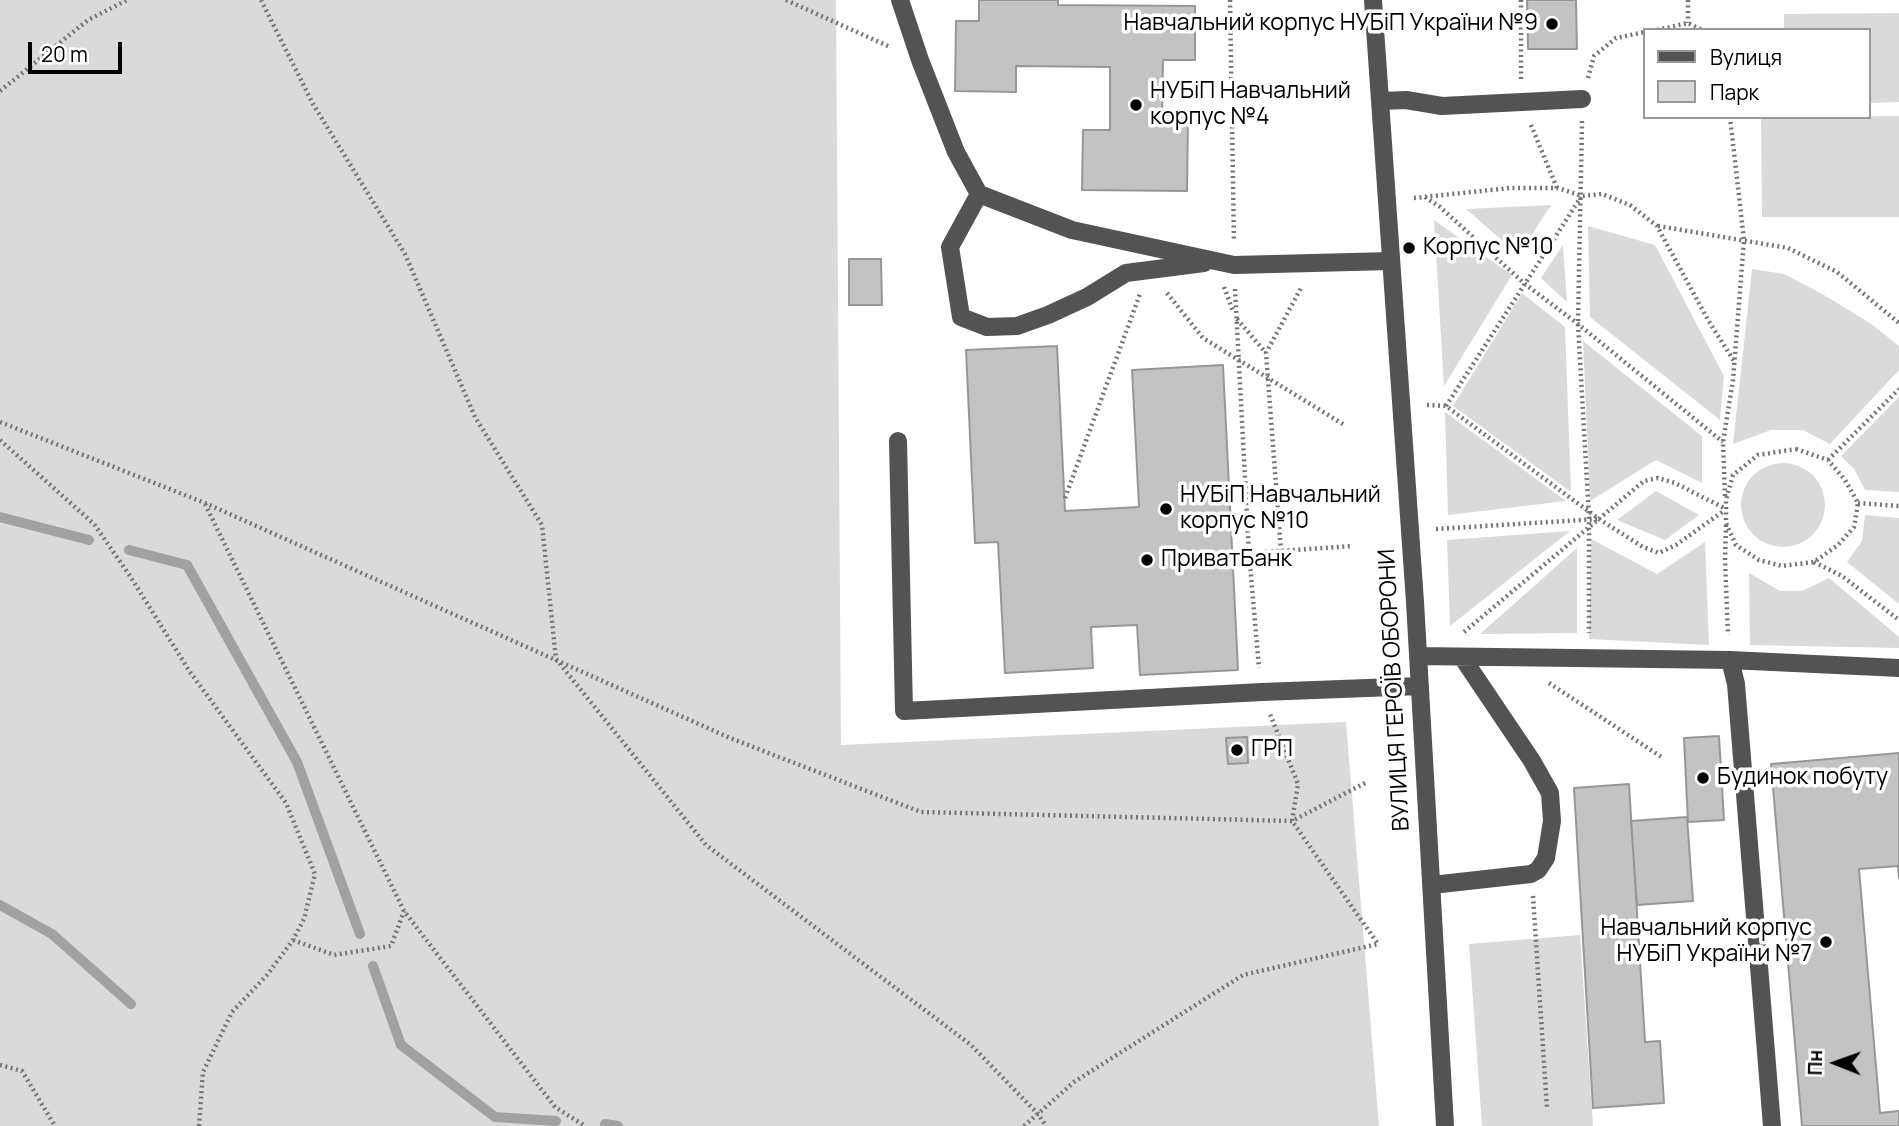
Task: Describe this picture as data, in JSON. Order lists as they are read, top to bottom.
{
  "streets": {
    "street": ["ВУЛИЦЯ ГЕРОЇВ ОБОРОНИ"]
  },
  "places": [
    "Навчальний корпус НУБіП України №9",
    "НУБіП Навчальний корпус №4",
    "Корпус №10",
    "НУБіП Навчальний корпус №10",
    "ПриватБанк",
    "ГРП",
    "Будинок побуту",
    "Навчальний корпус НУБіП України №7"
  ],
  "legend": ["Вулиця", "Парк"],
  "scale_bar": "20 m",
  "north": "left"
}
